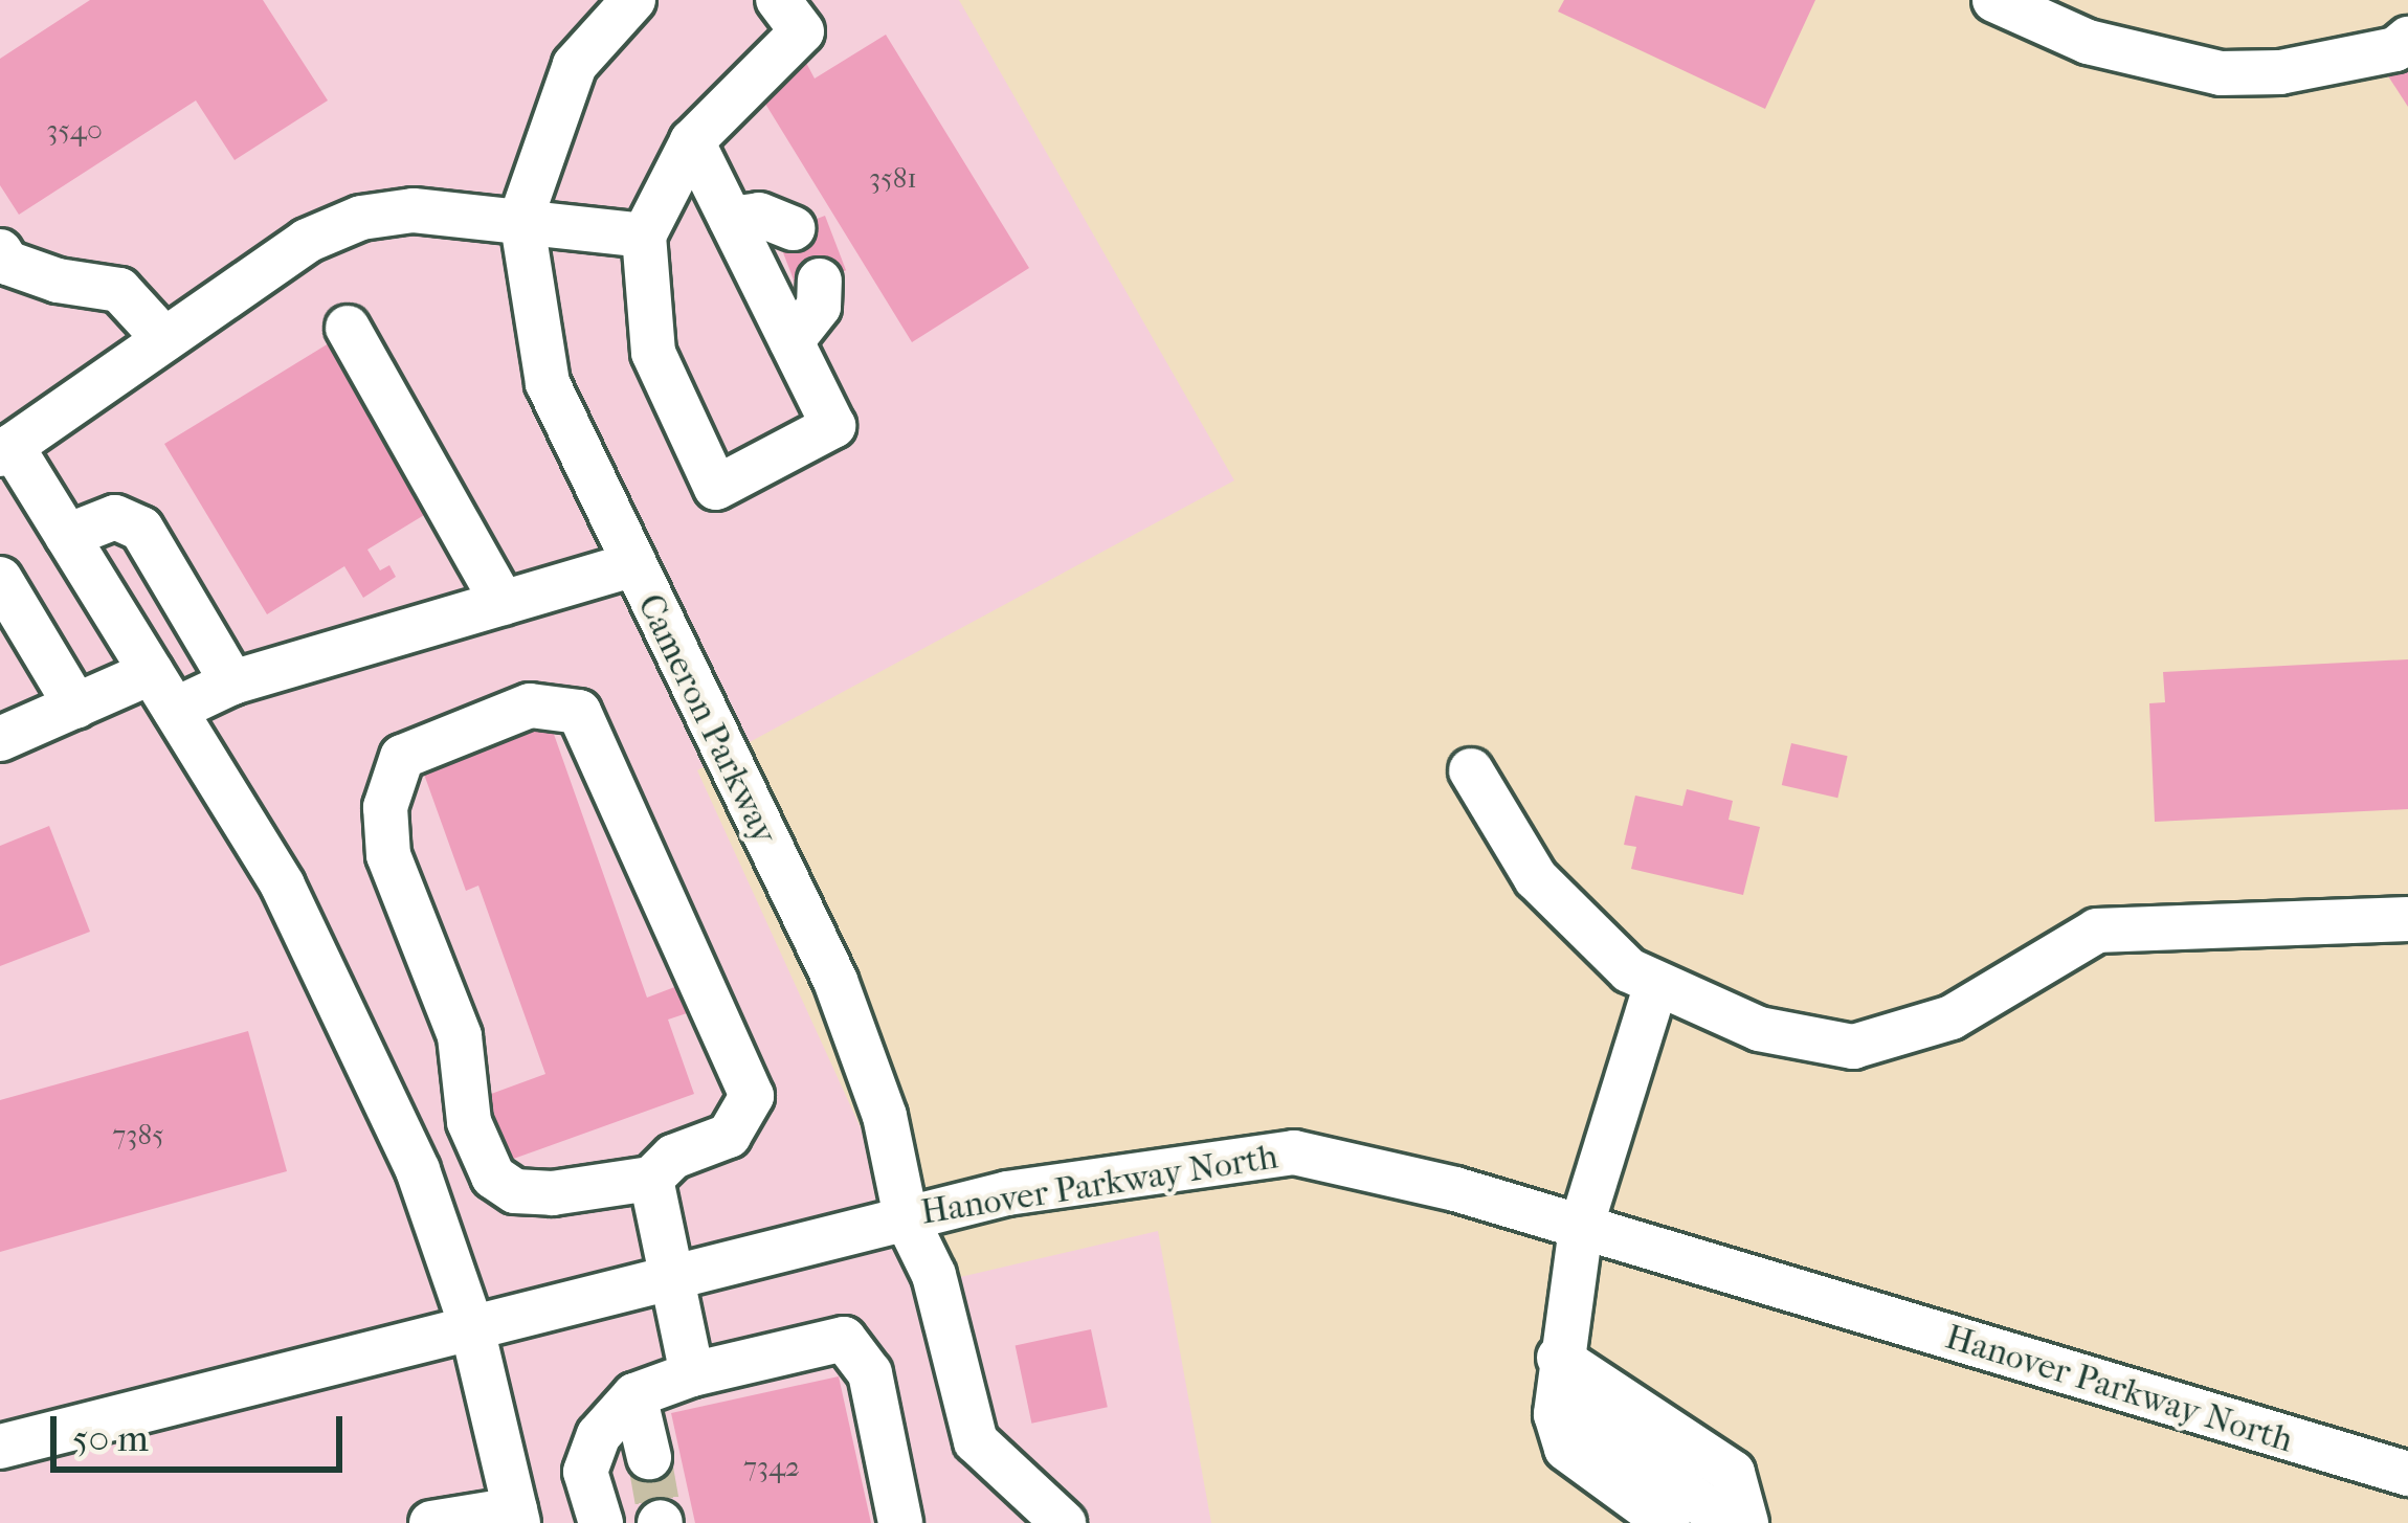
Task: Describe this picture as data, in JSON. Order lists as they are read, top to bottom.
{
  "streets": {
    "street": ["Cameron Parkway", "Hanover Parkway North"]
  },
  "crossings": [
    ["Cameron Parkway", "Hanover Parkway North"]
  ],
  "house_numbers": [
    "3540",
    "3581",
    "7385",
    "7342"
  ],
  "scale_bar": "50 m"
}
